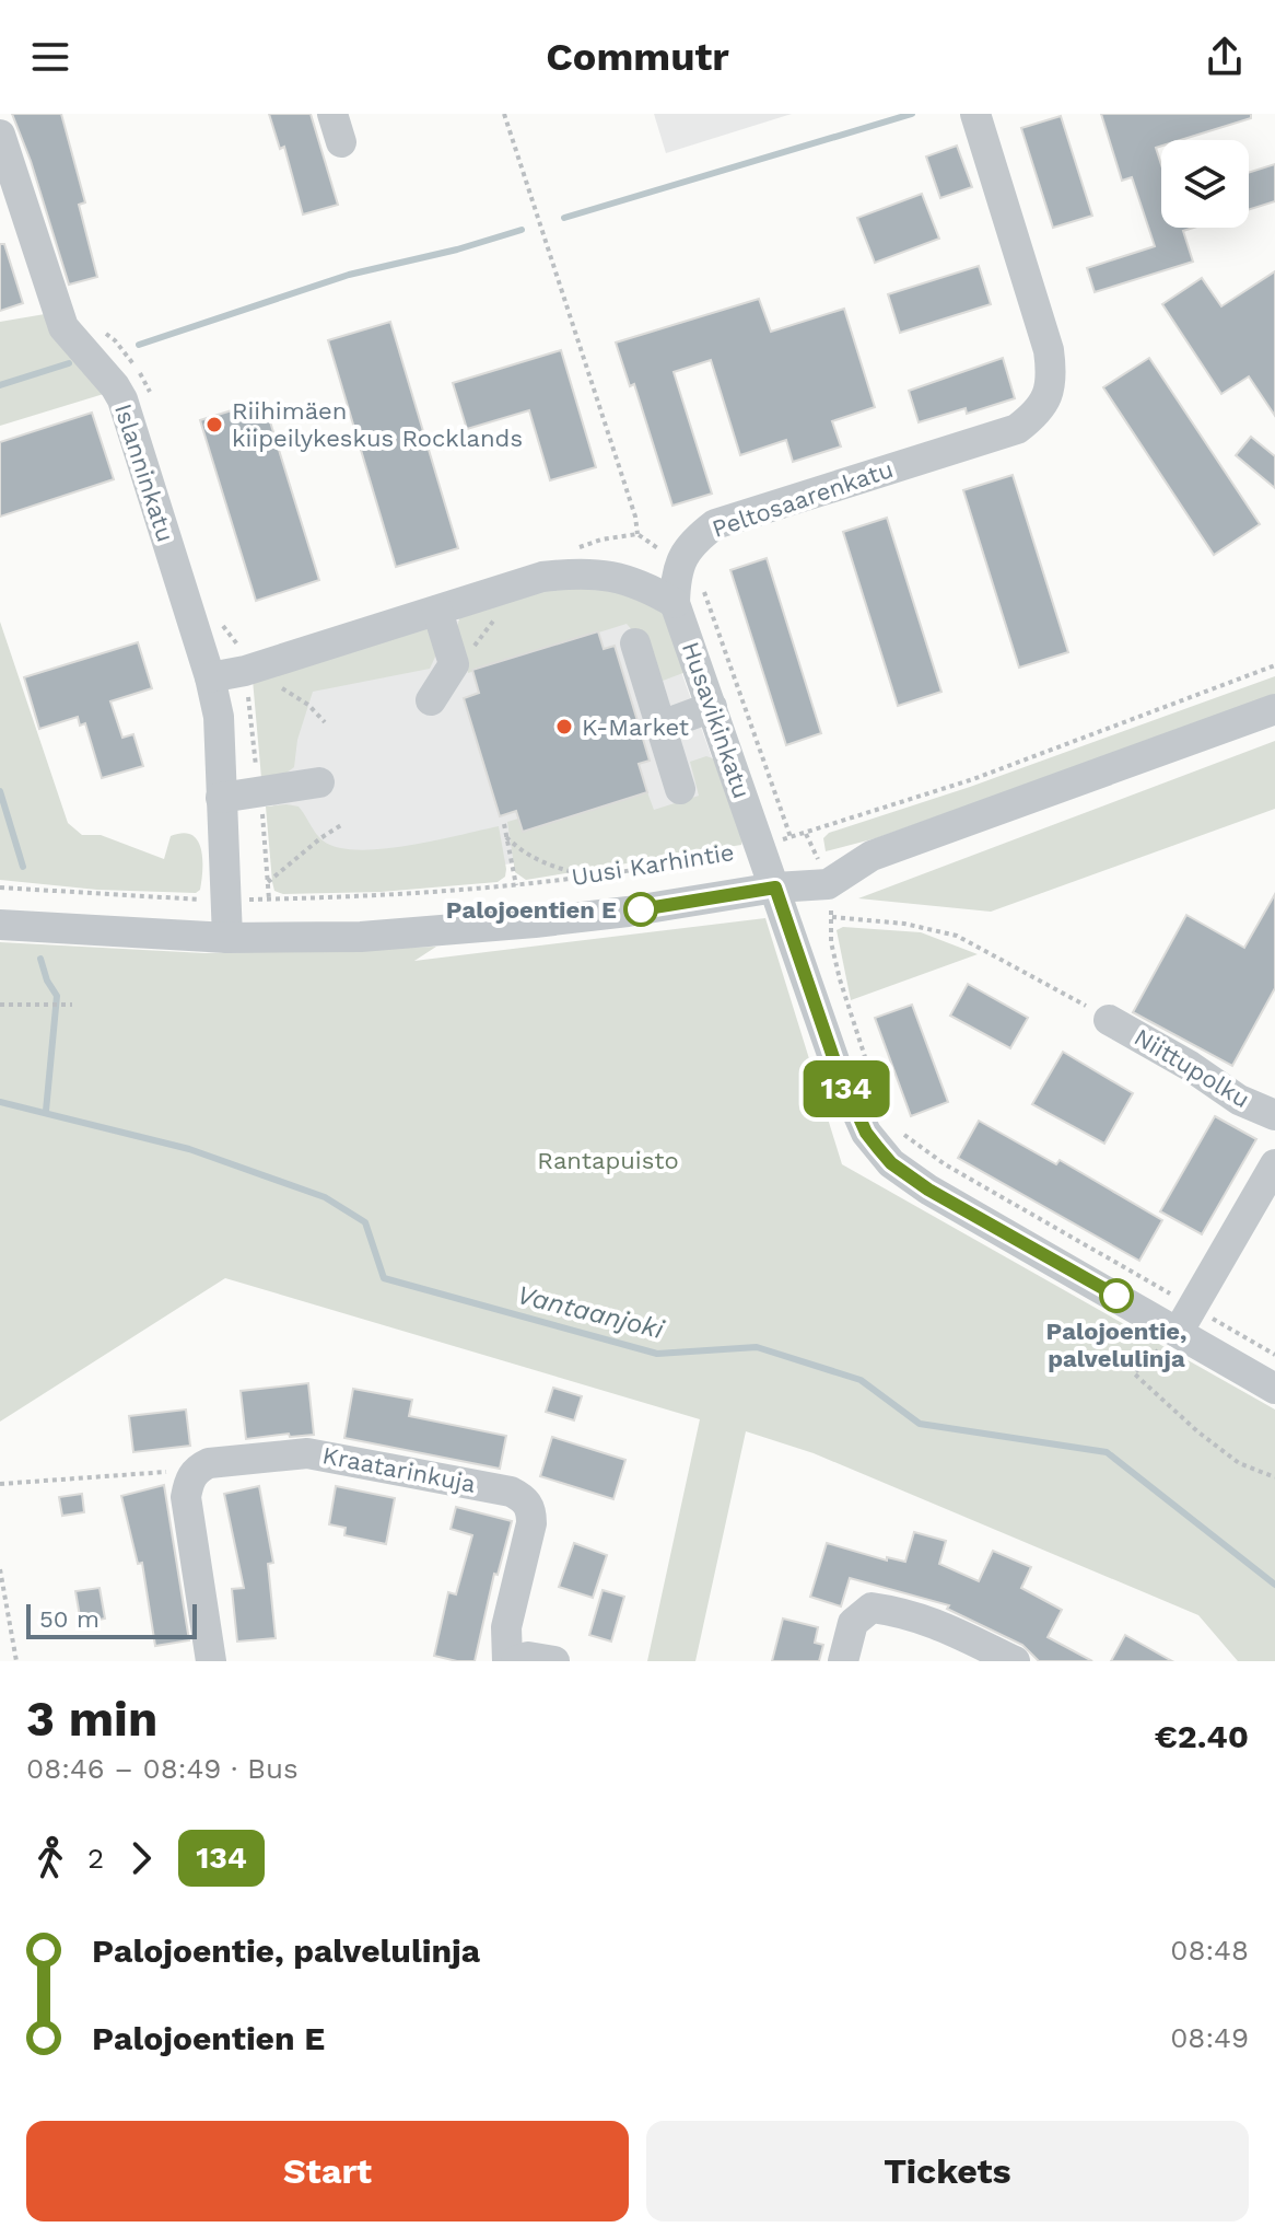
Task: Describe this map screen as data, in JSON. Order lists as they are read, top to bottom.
{
  "streets": {
    "street": [
      "Islanninkatu",
      "Peltosaarenkatu",
      "Husavikinkatu",
      "Uusi Karhintie",
      "Niittupolku",
      "Kraatarinkuja"
    ]
  },
  "crossings": [
    ["Peltosaarenkatu", "Husavikinkatu"],
    ["Husavikinkatu", "Uusi Karhintie"]
  ],
  "water": ["Vantaanjoki"],
  "parks": ["Rantapuisto"],
  "places": [
    "Riihimäen kiipeilykeskus Rocklands",
    "K-Market",
    "Palojoentien E",
    "Palojoentie, palvelulinja"
  ],
  "lines": ["bus line 134"],
  "scale_bar": "50 m",
  "page": {
    "header": "Commutr",
    "on_map": "134",
    "scale": "50 m",
    "heading": ["3 min", "08:46 – 08:49 · Bus", "€2.40"],
    "legs": ["2", "134"],
    "list": [
      {
        "name": "Palojoentie, palvelulinja",
        "value": "08:48"
      },
      {
        "name": "Palojoentien E",
        "value": "08:49"
      }
    ],
    "buttons": ["Start", "Tickets"]
  }
}
